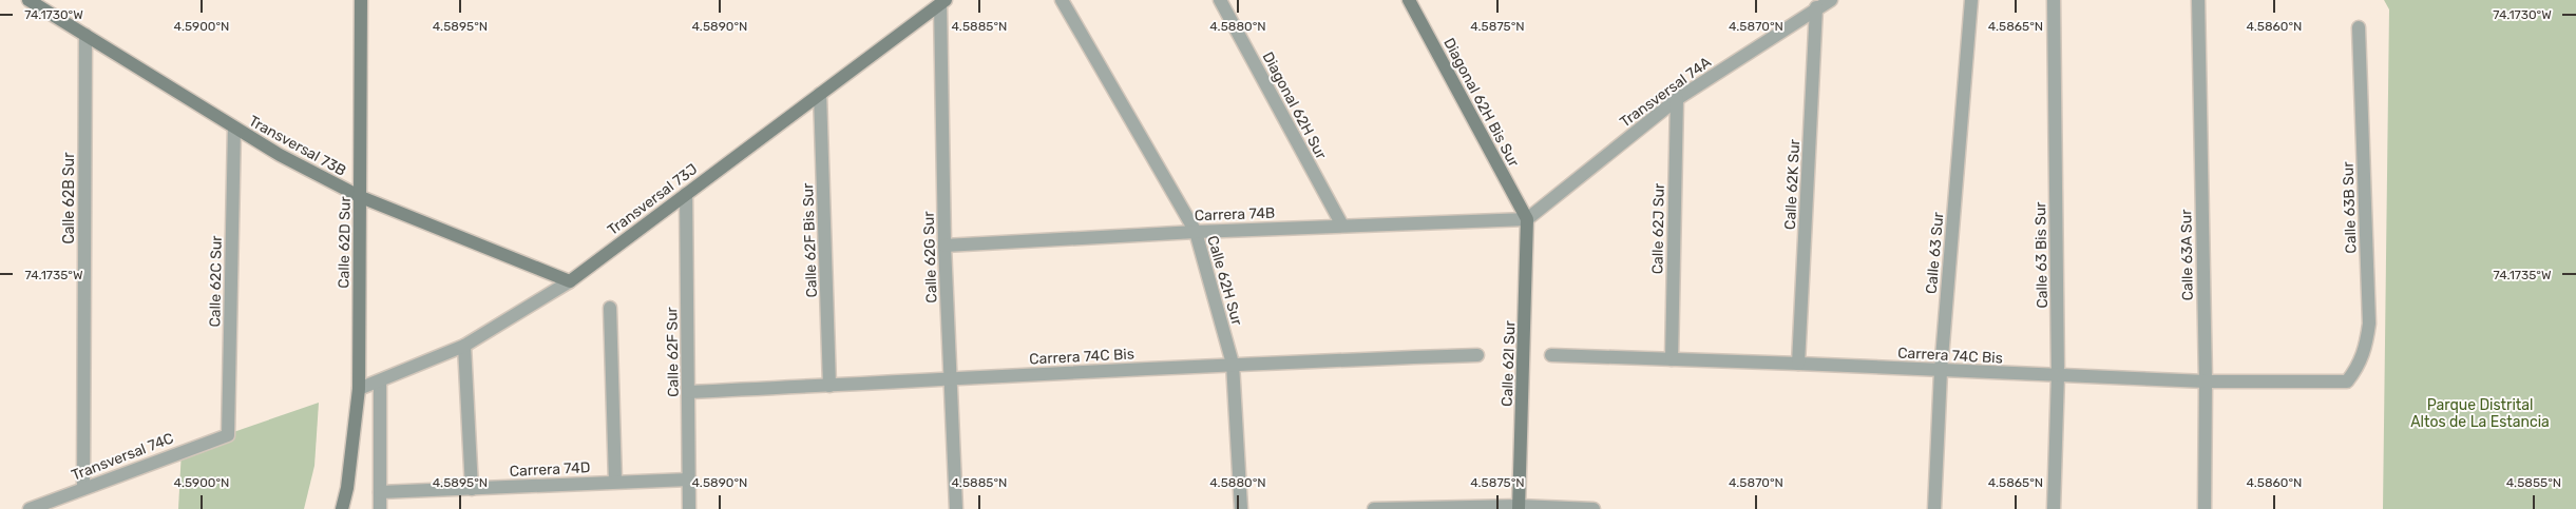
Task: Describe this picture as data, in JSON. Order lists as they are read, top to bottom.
{
  "streets": {
    "street": [
      "Transversal 74A",
      "Diagonal 62H Bis Sur",
      "Diagonal 62H Sur",
      "Transversal 73B",
      "Calle 62K Sur",
      "Calle 62B Sur",
      "Transversal 73J",
      "Calle 63B Sur",
      "Carrera 74B",
      "Calle 62J Sur",
      "Calle 62F Bis Sur",
      "Calle 62D Sur",
      "Calle 63 Sur",
      "Calle 63 Bis Sur",
      "Calle 63A Sur",
      "Calle 62G Sur",
      "Calle 62H Sur",
      "Calle 62C Sur",
      "Calle 62F Sur",
      "Carrera 74C Bis",
      "Calle 62I Sur",
      "Transversal 74C",
      "Carrera 74D"
    ]
  },
  "crossings": [
    ["Transversal 74A", "Diagonal 62H Bis Sur"],
    ["Transversal 74A", "Calle 62K Sur"],
    ["Transversal 74A", "Carrera 74B"],
    ["Transversal 74A", "Calle 62J Sur"],
    ["Transversal 74A", "Calle 62I Sur"],
    ["Diagonal 62H Bis Sur", "Carrera 74B"],
    ["Diagonal 62H Bis Sur", "Calle 62I Sur"],
    ["Diagonal 62H Sur", "Carrera 74B"],
    ["Transversal 73B", "Calle 62B Sur"],
    ["Transversal 73B", "Transversal 73J"],
    ["Transversal 73B", "Calle 62D Sur"],
    ["Transversal 73B", "Calle 62C Sur"],
    ["Calle 62K Sur", "Carrera 74C Bis"],
    ["Calle 62B Sur", "Transversal 74C"],
    ["Transversal 73J", "Calle 62F Bis Sur"],
    ["Transversal 73J", "Calle 62D Sur"],
    ["Transversal 73J", "Calle 62G Sur"],
    ["Transversal 73J", "Calle 62F Sur"],
    ["Calle 63B Sur", "Carrera 74C Bis"],
    ["Carrera 74B", "Calle 62G Sur"],
    ["Carrera 74B", "Calle 62H Sur"],
    ["Carrera 74B", "Calle 62I Sur"],
    ["Calle 62J Sur", "Carrera 74C Bis"],
    ["Calle 62F Bis Sur", "Carrera 74C Bis"],
    ["Calle 63 Sur", "Carrera 74C Bis"],
    ["Calle 63 Bis Sur", "Carrera 74C Bis"],
    ["Calle 63A Sur", "Carrera 74C Bis"],
    ["Calle 62G Sur", "Carrera 74C Bis"],
    ["Calle 62H Sur", "Carrera 74C Bis"],
    ["Calle 62C Sur", "Transversal 74C"],
    ["Calle 62F Sur", "Carrera 74C Bis"],
    ["Calle 62F Sur", "Carrera 74D"]
  ],
  "parks": ["Parque Distrital Altos de La Estancia"],
  "coordinates": [
    "74.1730°W",
    "4.5900°N",
    "4.5895°N",
    "4.5890°N",
    "4.5885°N",
    "4.5880°N",
    "4.5875°N",
    "4.5870°N",
    "4.5865°N",
    "4.5860°N",
    "74.1735°W",
    "4.5855°N"
  ]
}
